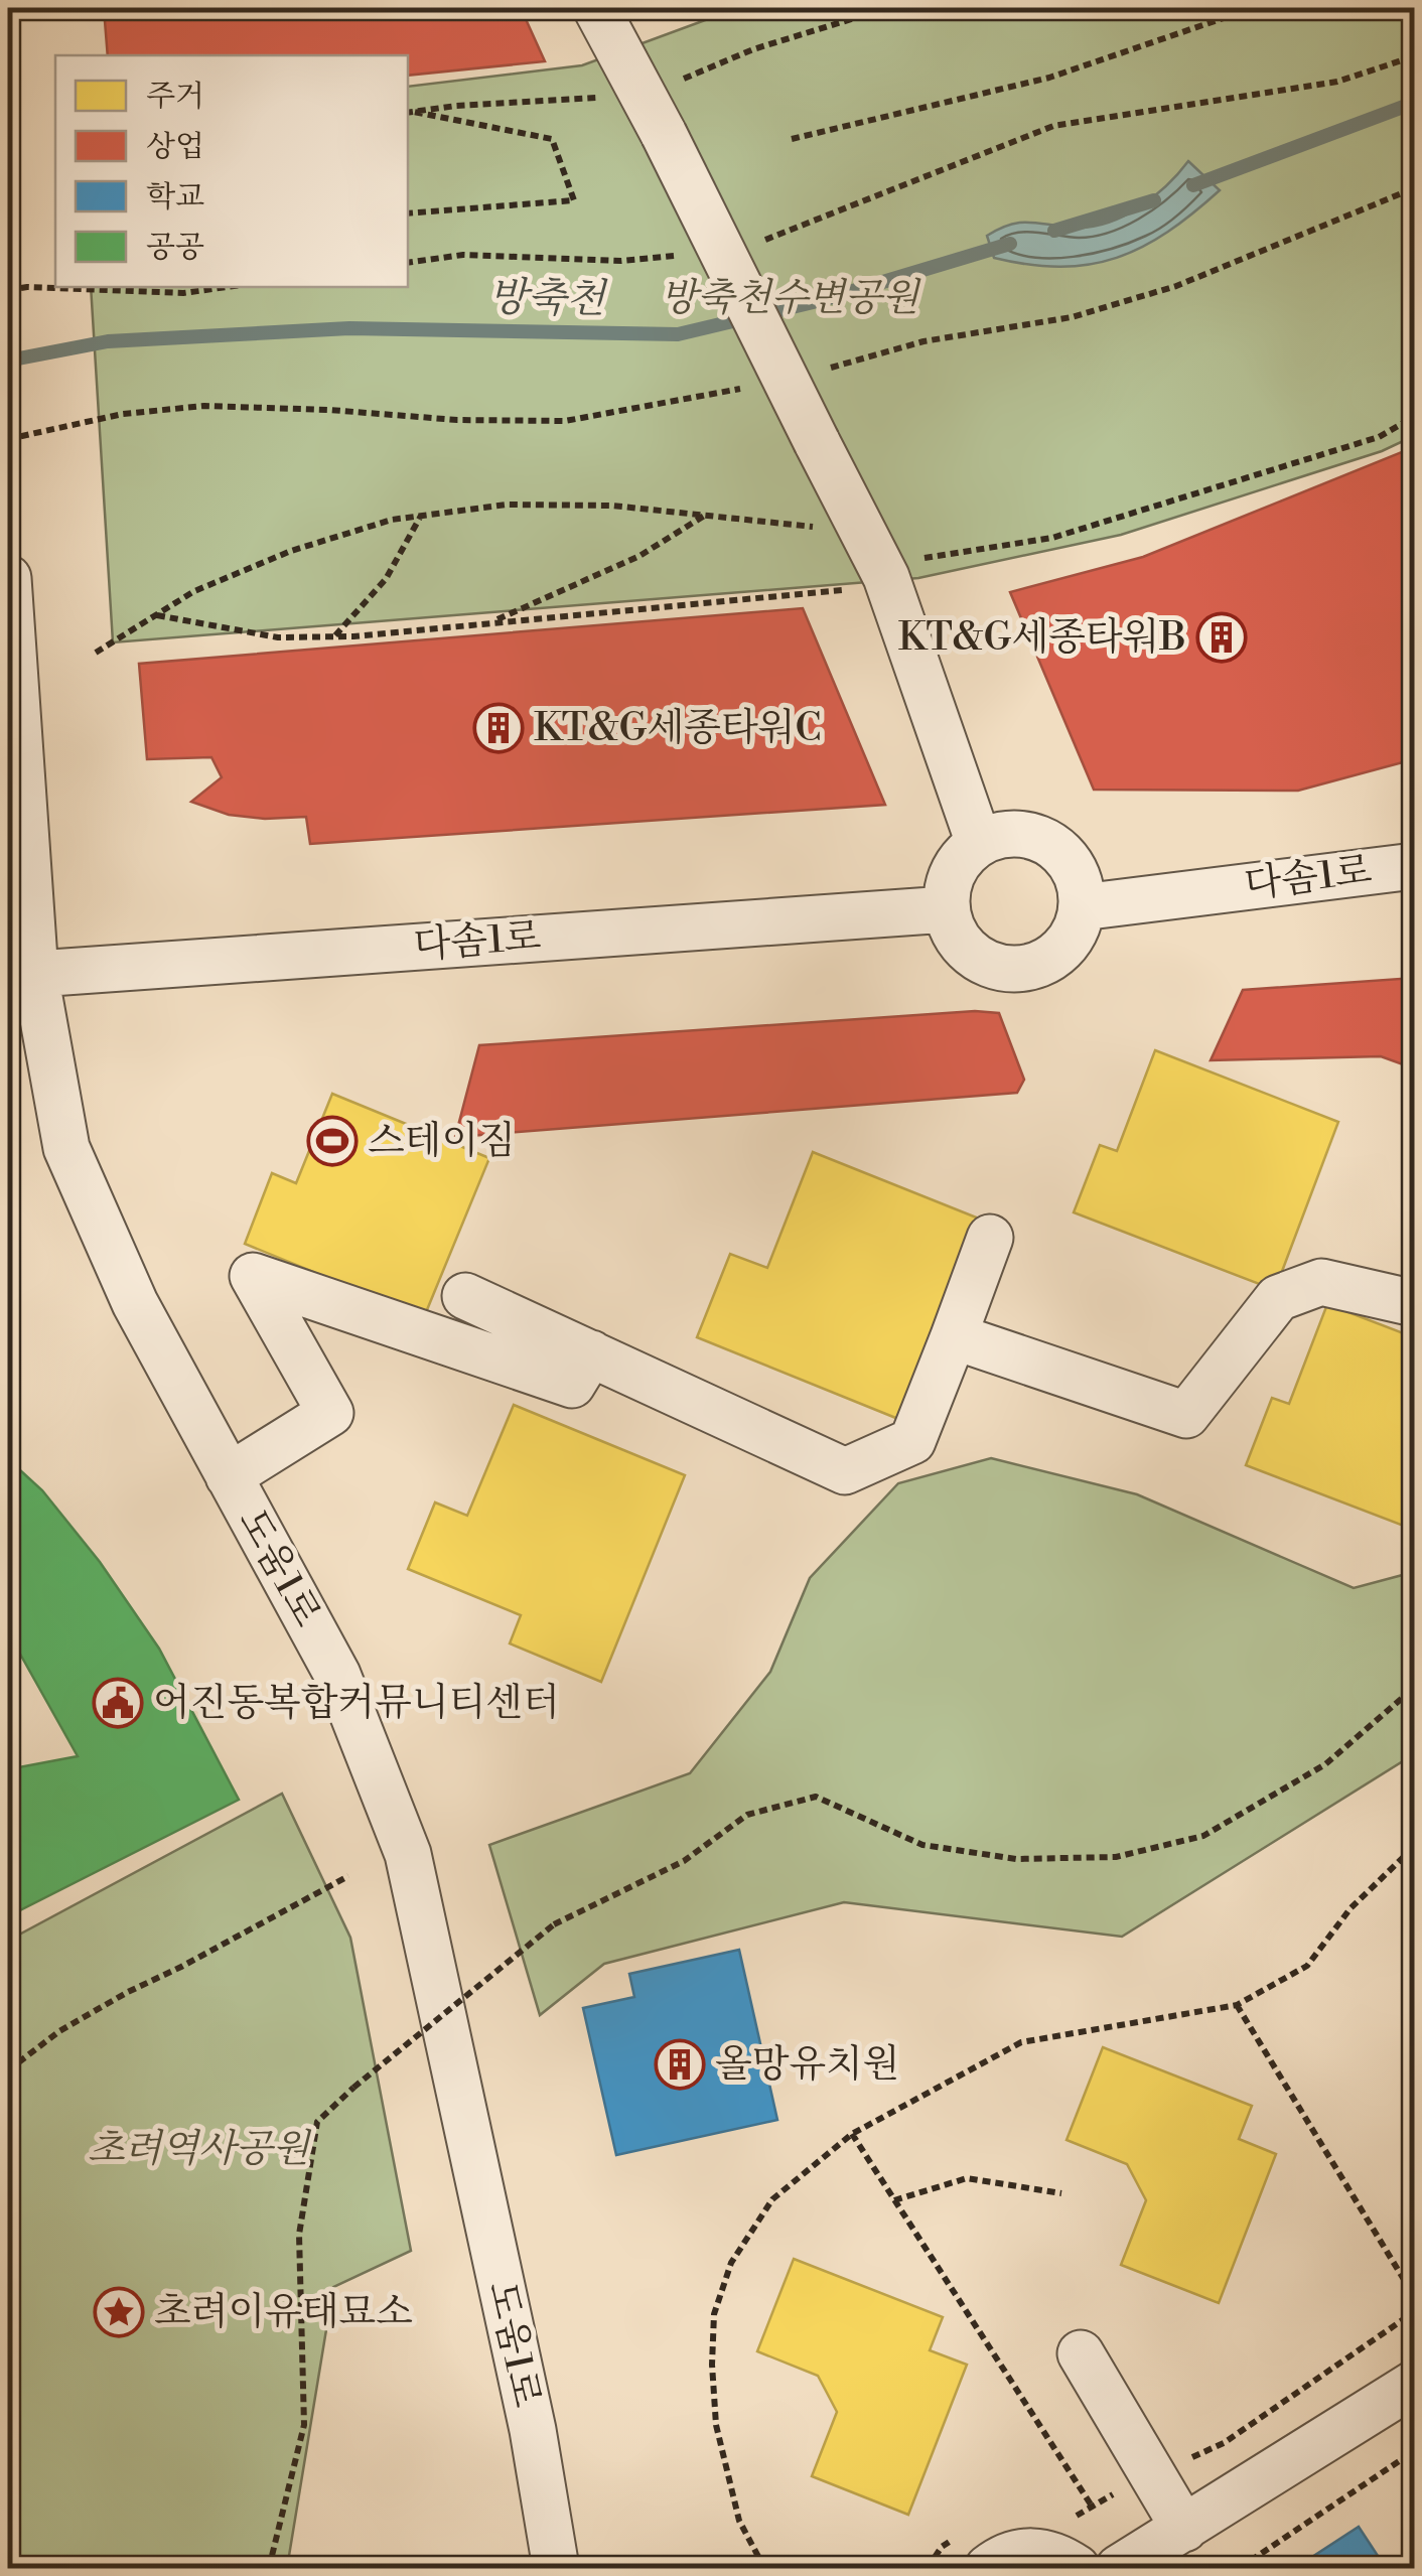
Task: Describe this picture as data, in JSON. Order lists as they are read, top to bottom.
{
  "streets": {
    "street": ["다솜1로", "도움1로"]
  },
  "crossings": [
    ["다솜1로", "도움1로"]
  ],
  "water": ["방축천"],
  "parks": ["방축천수변공원", "초려역사공원"],
  "places": {
    "building": ["KT&G세종타워B", "KT&G세종타워C", "올망유치원"],
    "sports": ["스테이짐"],
    "public building": ["어진동복합커뮤니티센터"],
    "place": ["초려이유태묘소"]
  },
  "legend": [
    "주거",
    "상업",
    "학교",
    "공공"
  ]
}
